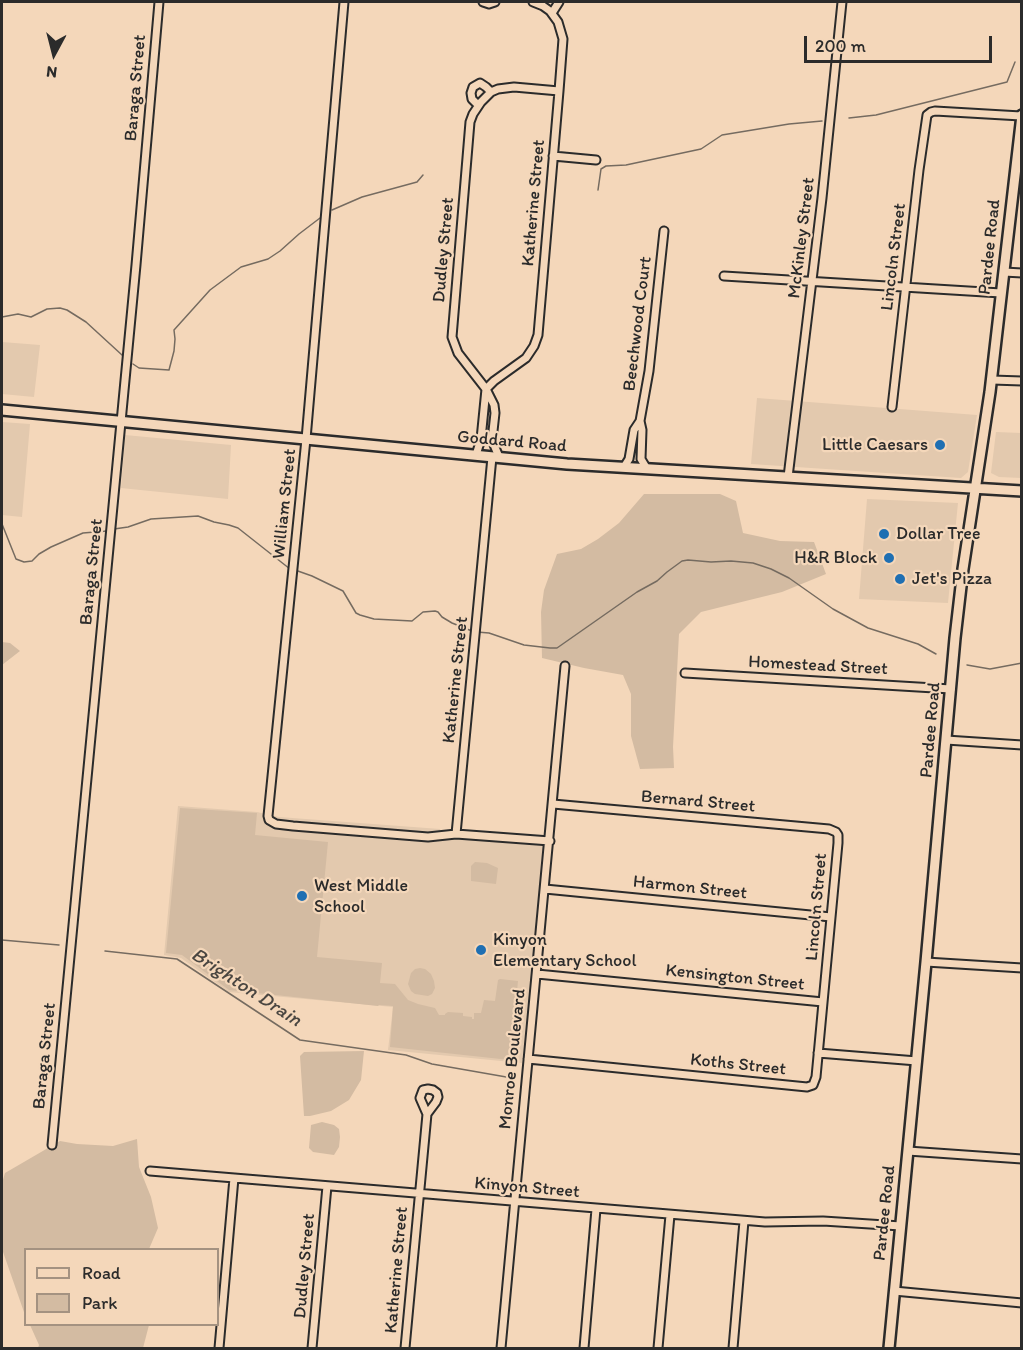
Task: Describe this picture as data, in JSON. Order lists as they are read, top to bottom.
{
  "streets": {
    "main road": ["Pardee Road", "Goddard Road"],
    "street": [
      "Baraga Street",
      "Katherine Street",
      "McKinley Street",
      "Dudley Street",
      "Lincoln Street",
      "Beechwood Court",
      "William Street",
      "Homestead Street",
      "Bernard Street",
      "Harmon Street",
      "Kensington Street",
      "Monroe Boulevard",
      "Koths Street",
      "Kinyon Street"
    ]
  },
  "crossings": [
    ["Baraga Street", "Goddard Road"],
    ["Katherine Street", "Dudley Street"],
    ["Katherine Street", "Goddard Road"],
    ["Katherine Street", "William Street"],
    ["Katherine Street", "Kinyon Street"],
    ["McKinley Street", "Goddard Road"],
    ["Pardee Road", "Lincoln Street"],
    ["Pardee Road", "Goddard Road"],
    ["Pardee Road", "Homestead Street"],
    ["Pardee Road", "Kinyon Street"],
    ["Dudley Street", "Kinyon Street"],
    ["Lincoln Street", "Bernard Street"],
    ["Lincoln Street", "Harmon Street"],
    ["Lincoln Street", "Kensington Street"],
    ["Lincoln Street", "Koths Street"],
    ["Beechwood Court", "Goddard Road"],
    ["Goddard Road", "William Street"],
    ["Bernard Street", "Monroe Boulevard"],
    ["Harmon Street", "Monroe Boulevard"],
    ["Kensington Street", "Monroe Boulevard"],
    ["Monroe Boulevard", "Koths Street"],
    ["Monroe Boulevard", "Kinyon Street"]
  ],
  "water": ["Brighton Drain"],
  "places": [
    "Little Caesars",
    "Dollar Tree",
    "H&R Block",
    "Jet's Pizza",
    "West Middle School",
    "Kinyon Elementary School"
  ],
  "legend": ["Road", "Park"],
  "scale_bar": "200 m",
  "north": "bottom"
}
